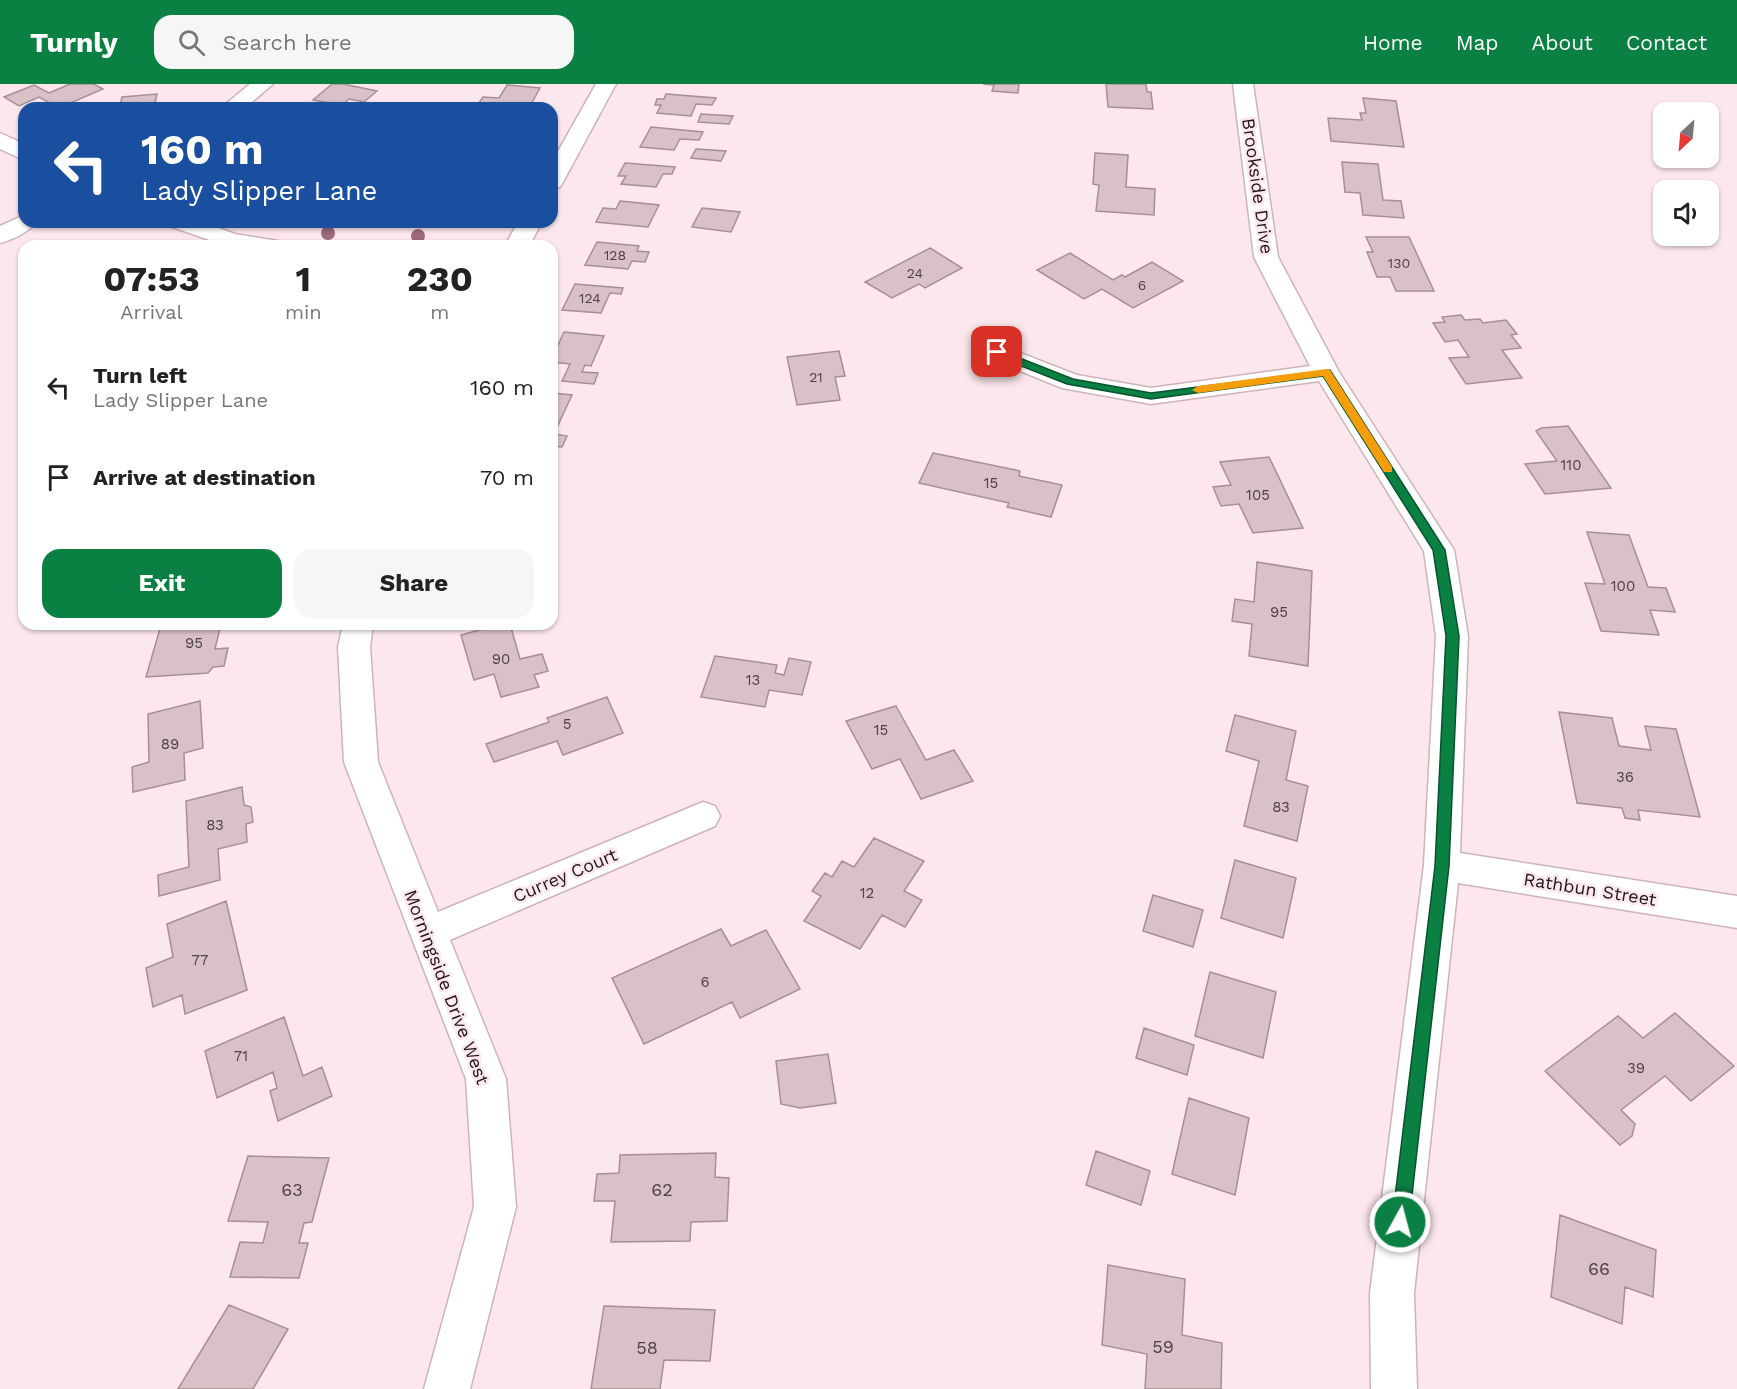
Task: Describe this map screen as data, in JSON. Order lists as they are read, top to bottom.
{
  "streets": {
    "street": [
      "Brookside Drive",
      "Currey Court",
      "Rathbun Street",
      "Morningside Drive West"
    ]
  },
  "crossings": [
    ["Brookside Drive", "Rathbun Street"],
    ["Currey Court", "Morningside Drive West"]
  ],
  "house_numbers": [
    "128",
    "130",
    "24",
    "6",
    "124",
    "21",
    "110",
    "15",
    "105",
    "100",
    "95",
    "95",
    "90",
    "13",
    "5",
    "15",
    "89",
    "36",
    "83",
    "83",
    "12",
    "77",
    "6",
    "71",
    "39",
    "63",
    "62",
    "66",
    "59",
    "58"
  ],
  "north": "bottom left",
  "page": {
    "header": "Turnly",
    "search": "Search here",
    "nav": [
      "Home",
      "Map",
      "About",
      "Contact"
    ],
    "turn": ["160 m", "Lady Slipper Lane"],
    "eta": [
      "07:53",
      "Arrival",
      "1",
      "min",
      "230",
      "m"
    ],
    "list": [
      {
        "name": "Turn left",
        "note": "Lady Slipper Lane",
        "value": "160 m"
      },
      {
        "name": "Arrive at destination",
        "value": "70 m"
      }
    ],
    "buttons": ["Exit", "Share"]
  }
}
